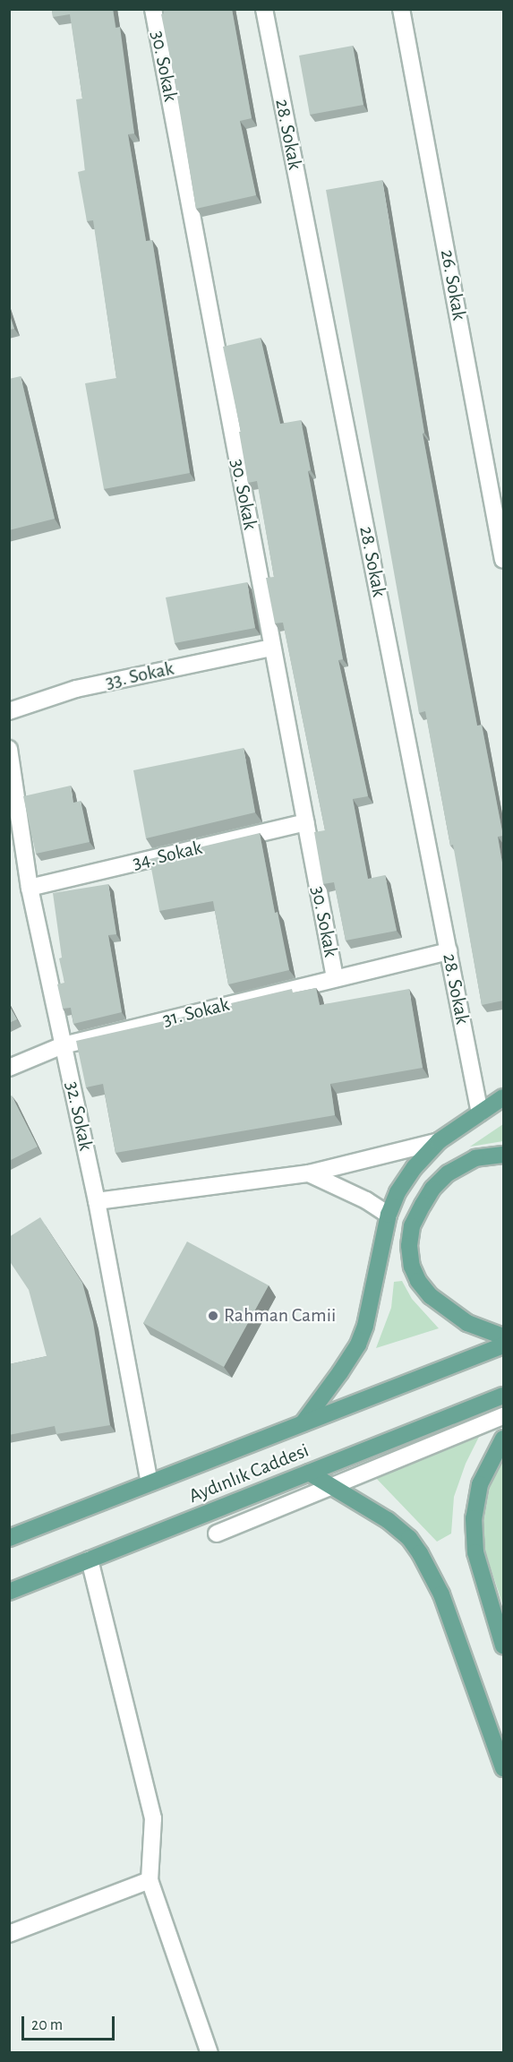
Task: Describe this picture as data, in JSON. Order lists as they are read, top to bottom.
{
  "streets": {
    "main road": ["Aydınlık Caddesi"],
    "street": [
      "30. Sokak",
      "28. Sokak",
      "26. Sokak",
      "33. Sokak",
      "34. Sokak",
      "31. Sokak",
      "32. Sokak"
    ]
  },
  "crossings": [
    ["30. Sokak", "33. Sokak"],
    ["30. Sokak", "34. Sokak"],
    ["30. Sokak", "31. Sokak"],
    ["28. Sokak", "31. Sokak"],
    ["34. Sokak", "32. Sokak"],
    ["31. Sokak", "32. Sokak"],
    ["32. Sokak", "Aydınlık Caddesi"]
  ],
  "places": ["Rahman Camii"],
  "scale_bar": "20 m"
}
